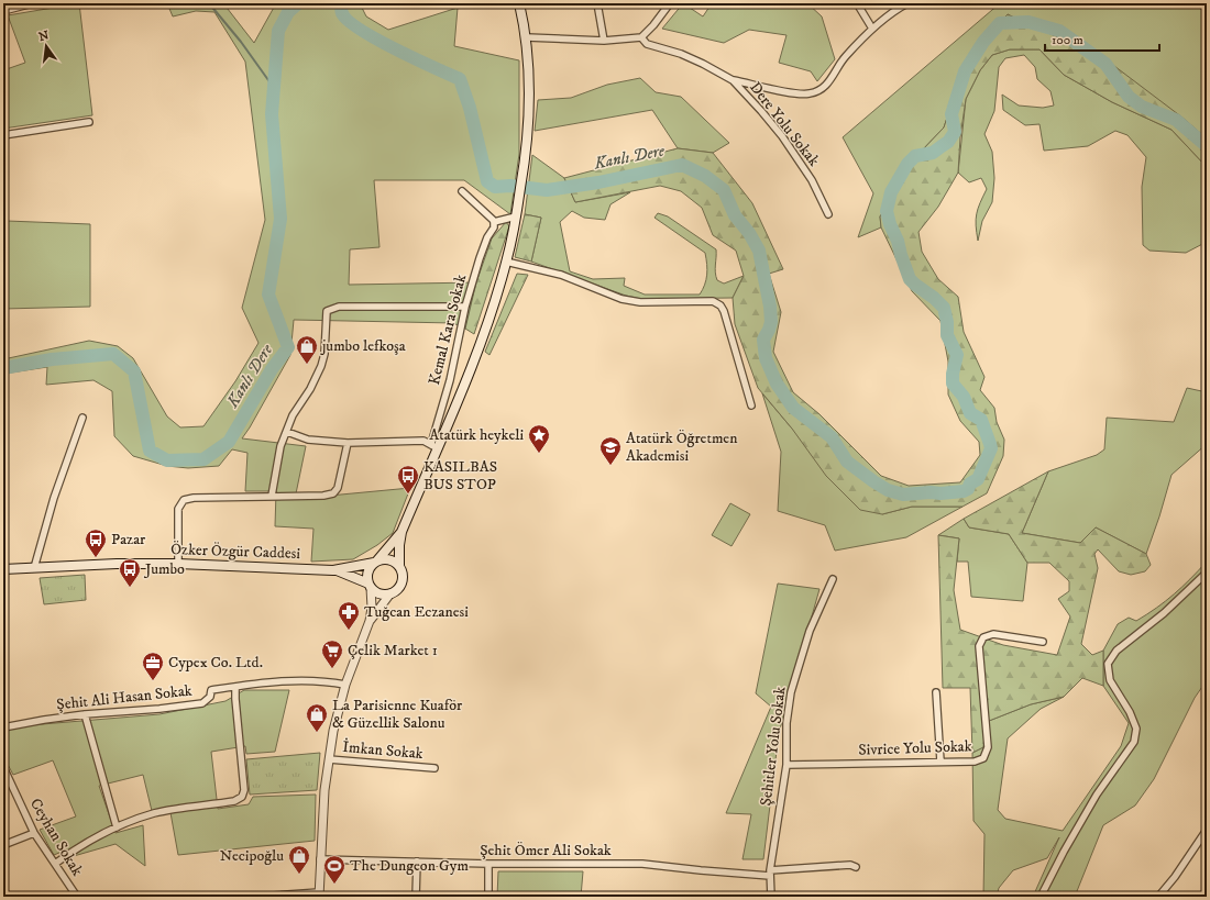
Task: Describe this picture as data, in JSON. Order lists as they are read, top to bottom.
{
  "streets": {
    "main road": ["Özker Özgür Caddesi"],
    "street": [
      "Dere Yolu Sokak",
      "Kemal Kara Sokak",
      "Şehit Ali Hasan Sokak",
      "Şehitler Yolu Sokak",
      "Sivrice Yolu Sokak",
      "İmkan Sokak",
      "Ceyhan Sokak",
      "Şehit Ömer Ali Sokak"
    ]
  },
  "crossings": [
    ["Şehitler Yolu Sokak", "Sivrice Yolu Sokak"],
    ["Şehitler Yolu Sokak", "Şehit Ömer Ali Sokak"]
  ],
  "water": ["Kanlı Dere"],
  "places": {
    "shop": ["jumbo lefkoşa", "La Parisienne Kuaför & Güzellik Salonu", "Necipoğlu"],
    "place": ["Atatürk heykeli"],
    "school or university": ["Atatürk Öğretmen Akademisi"],
    "bus stop": ["KASILBAS BUS STOP", "Pazar", "Jumbo"],
    "pharmacy": ["Tuğcan Eczanesi"],
    "supermarket": ["Çelik Market 1"],
    "office": ["Cypex Co. Ltd."],
    "sports": ["The Dungeon Gym"]
  },
  "scale_bar": "100 m",
  "north": "top"
}
